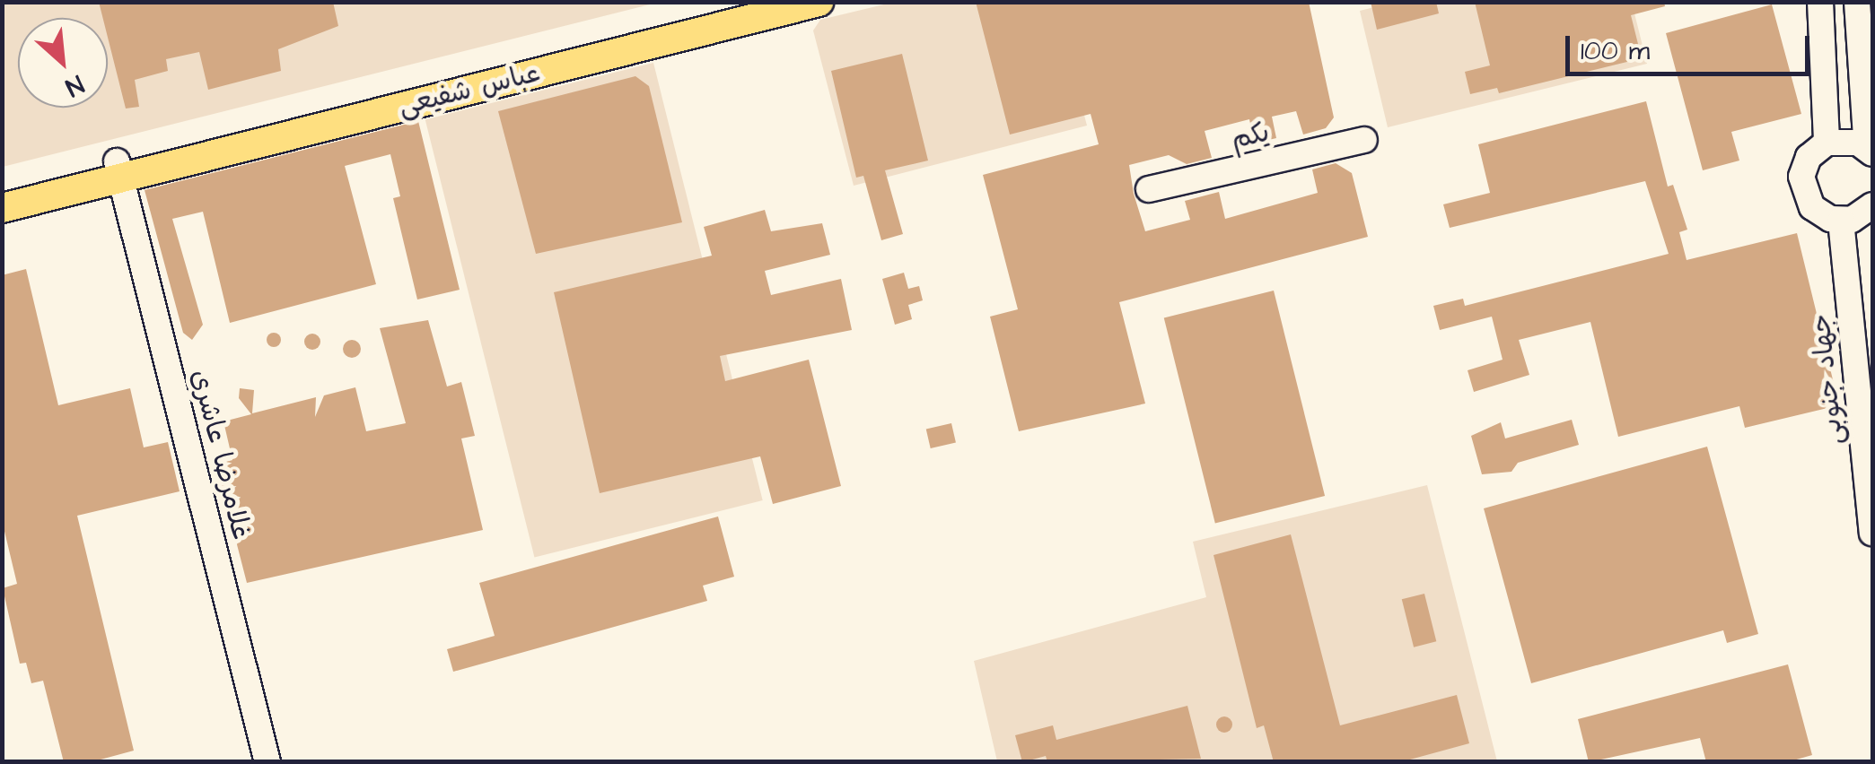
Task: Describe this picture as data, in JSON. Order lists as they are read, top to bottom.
{
  "streets": {
    "main road": ["عباس شفیعی"],
    "street": ["یکم", "جهاد جنوبی", "غلامرضا عاشری"]
  },
  "crossings": [
    ["عباس شفیعی", "غلامرضا عاشری"]
  ],
  "scale_bar": "100 m",
  "north": "bottom right"
}
